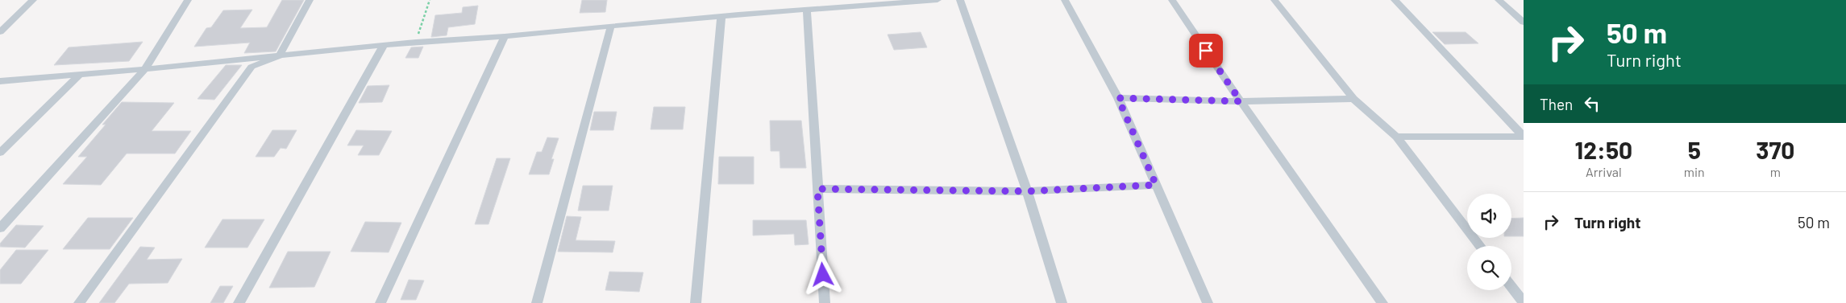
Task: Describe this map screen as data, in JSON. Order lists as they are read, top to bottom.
{
  "page": {
    "turn": ["50 m", "Turn right"],
    "then": "Then",
    "eta": [
      "12:50",
      "Arrival",
      "5",
      "min",
      "370",
      "m"
    ],
    "list": [
      {
        "name": "Turn right",
        "value": "50 m"
      }
    ]
  }
}
